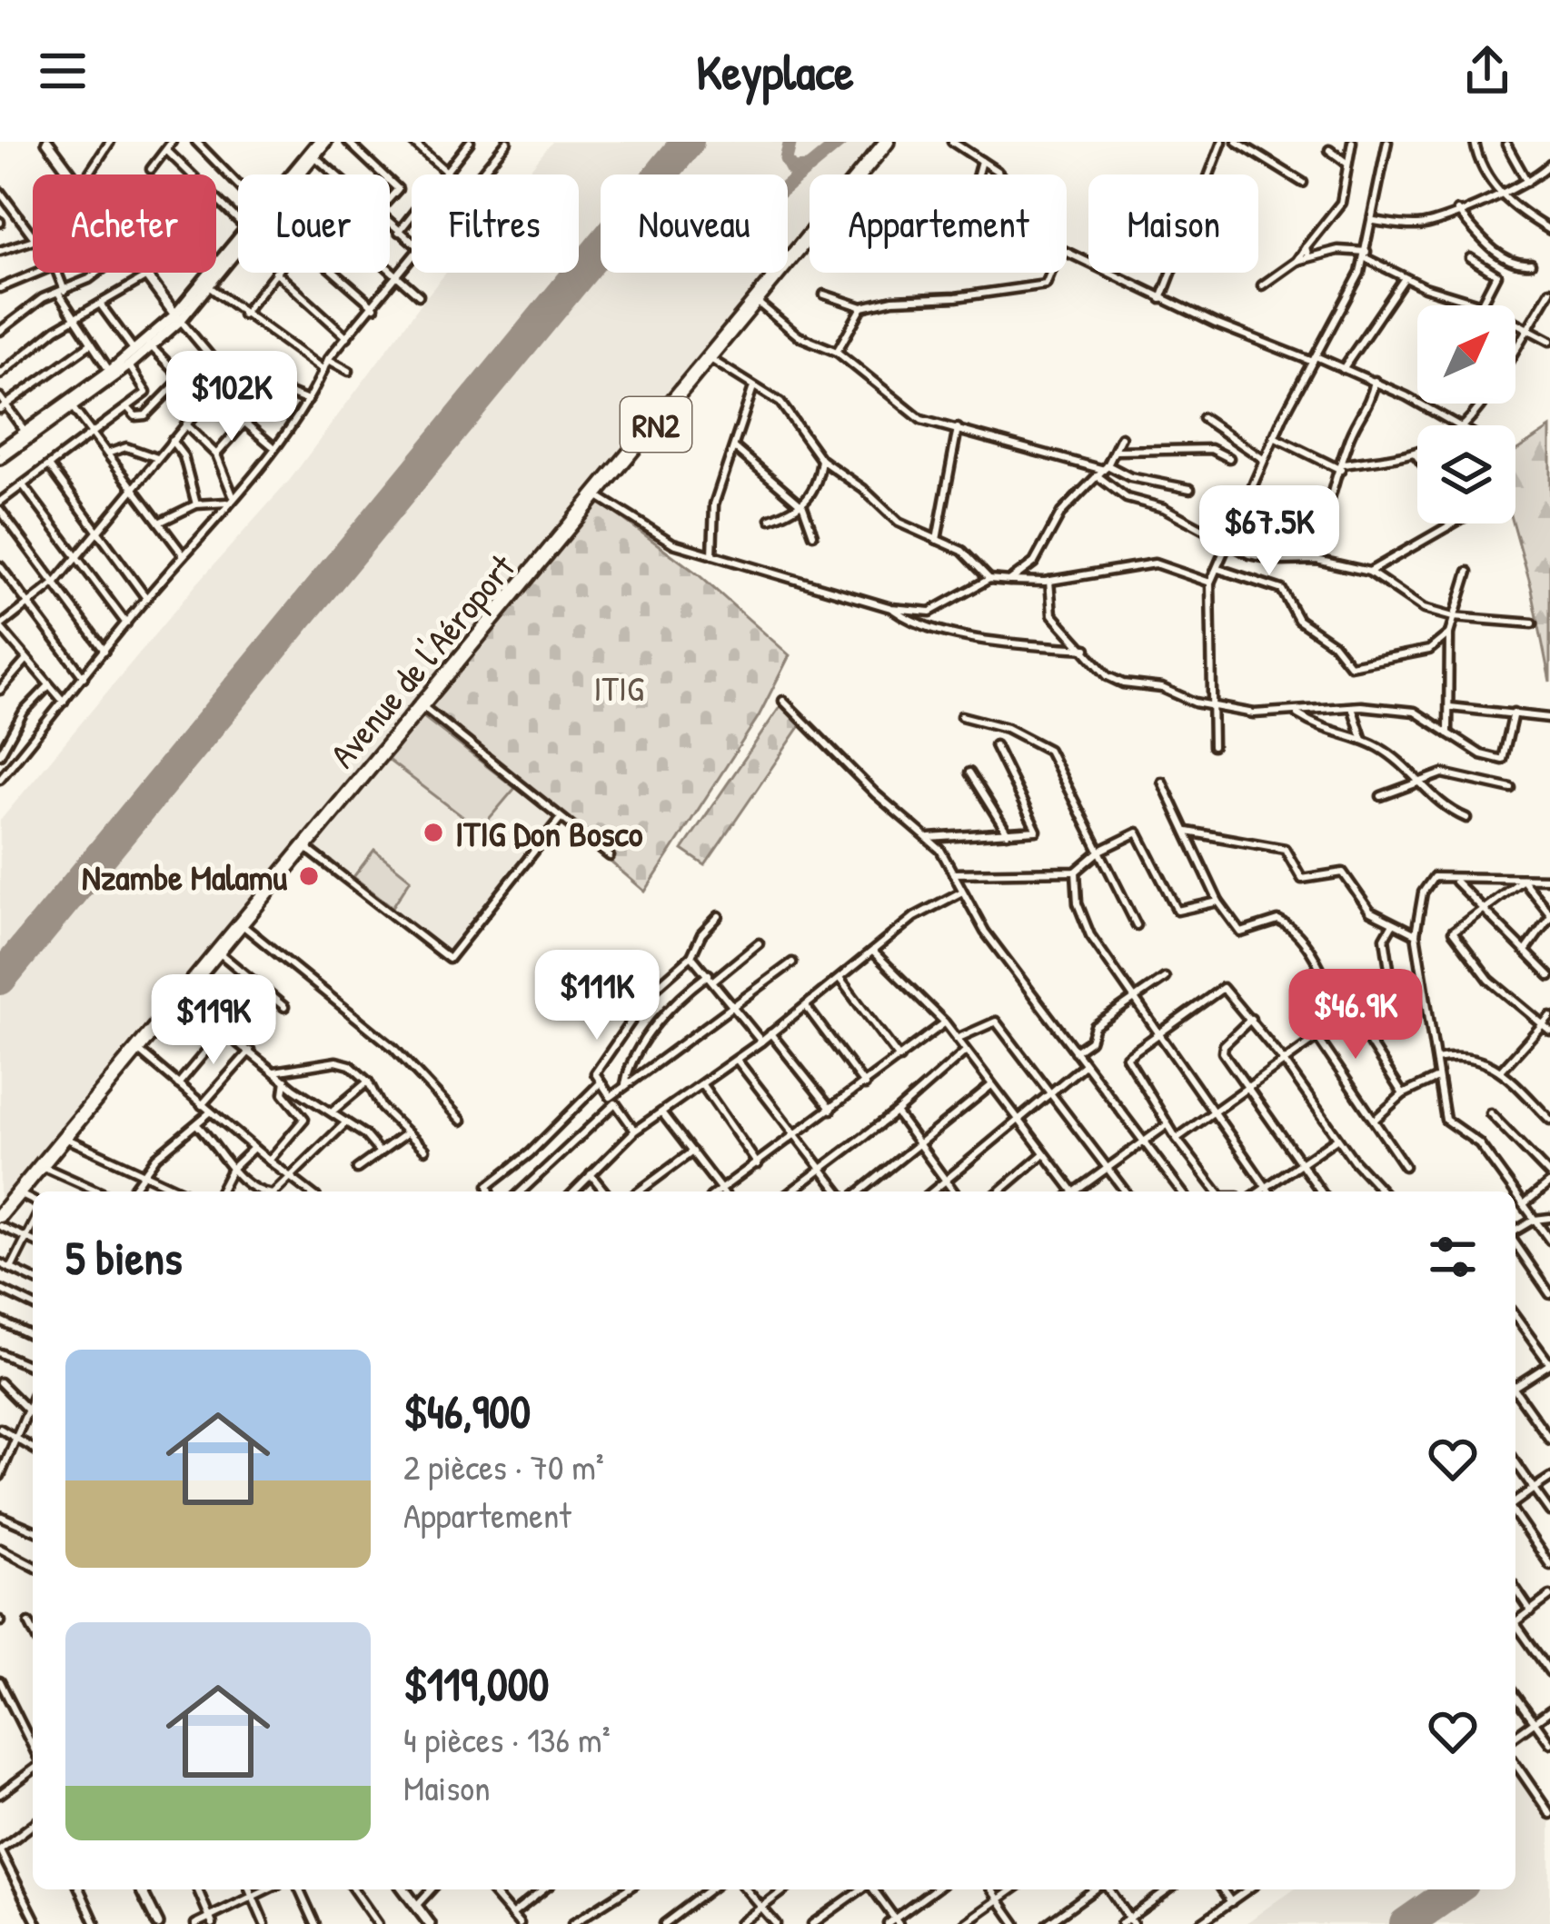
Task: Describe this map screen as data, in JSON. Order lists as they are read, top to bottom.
{
  "streets": {
    "highway": ["RN2", "Avenue de l'Aéroport"]
  },
  "parks": ["ITIG"],
  "places": ["ITIG Don Bosco", "Nzambe Malamu"],
  "north": "top right",
  "page": {
    "header": "Keyplace",
    "chip": [
      "Acheter",
      "Louer",
      "Filtres",
      "Nouveau",
      "Appartement",
      "Maison"
    ],
    "price": [
      "$102K",
      "$67.5K",
      "$111K",
      "$46.9K",
      "$119K"
    ],
    "heading": "5 biens",
    "list": [
      {
        "name": "$46,900",
        "note": "2 pièces · 70 m² · Appartement"
      },
      {
        "name": "$119,000",
        "note": "4 pièces · 136 m² · Maison"
      }
    ]
  }
}
